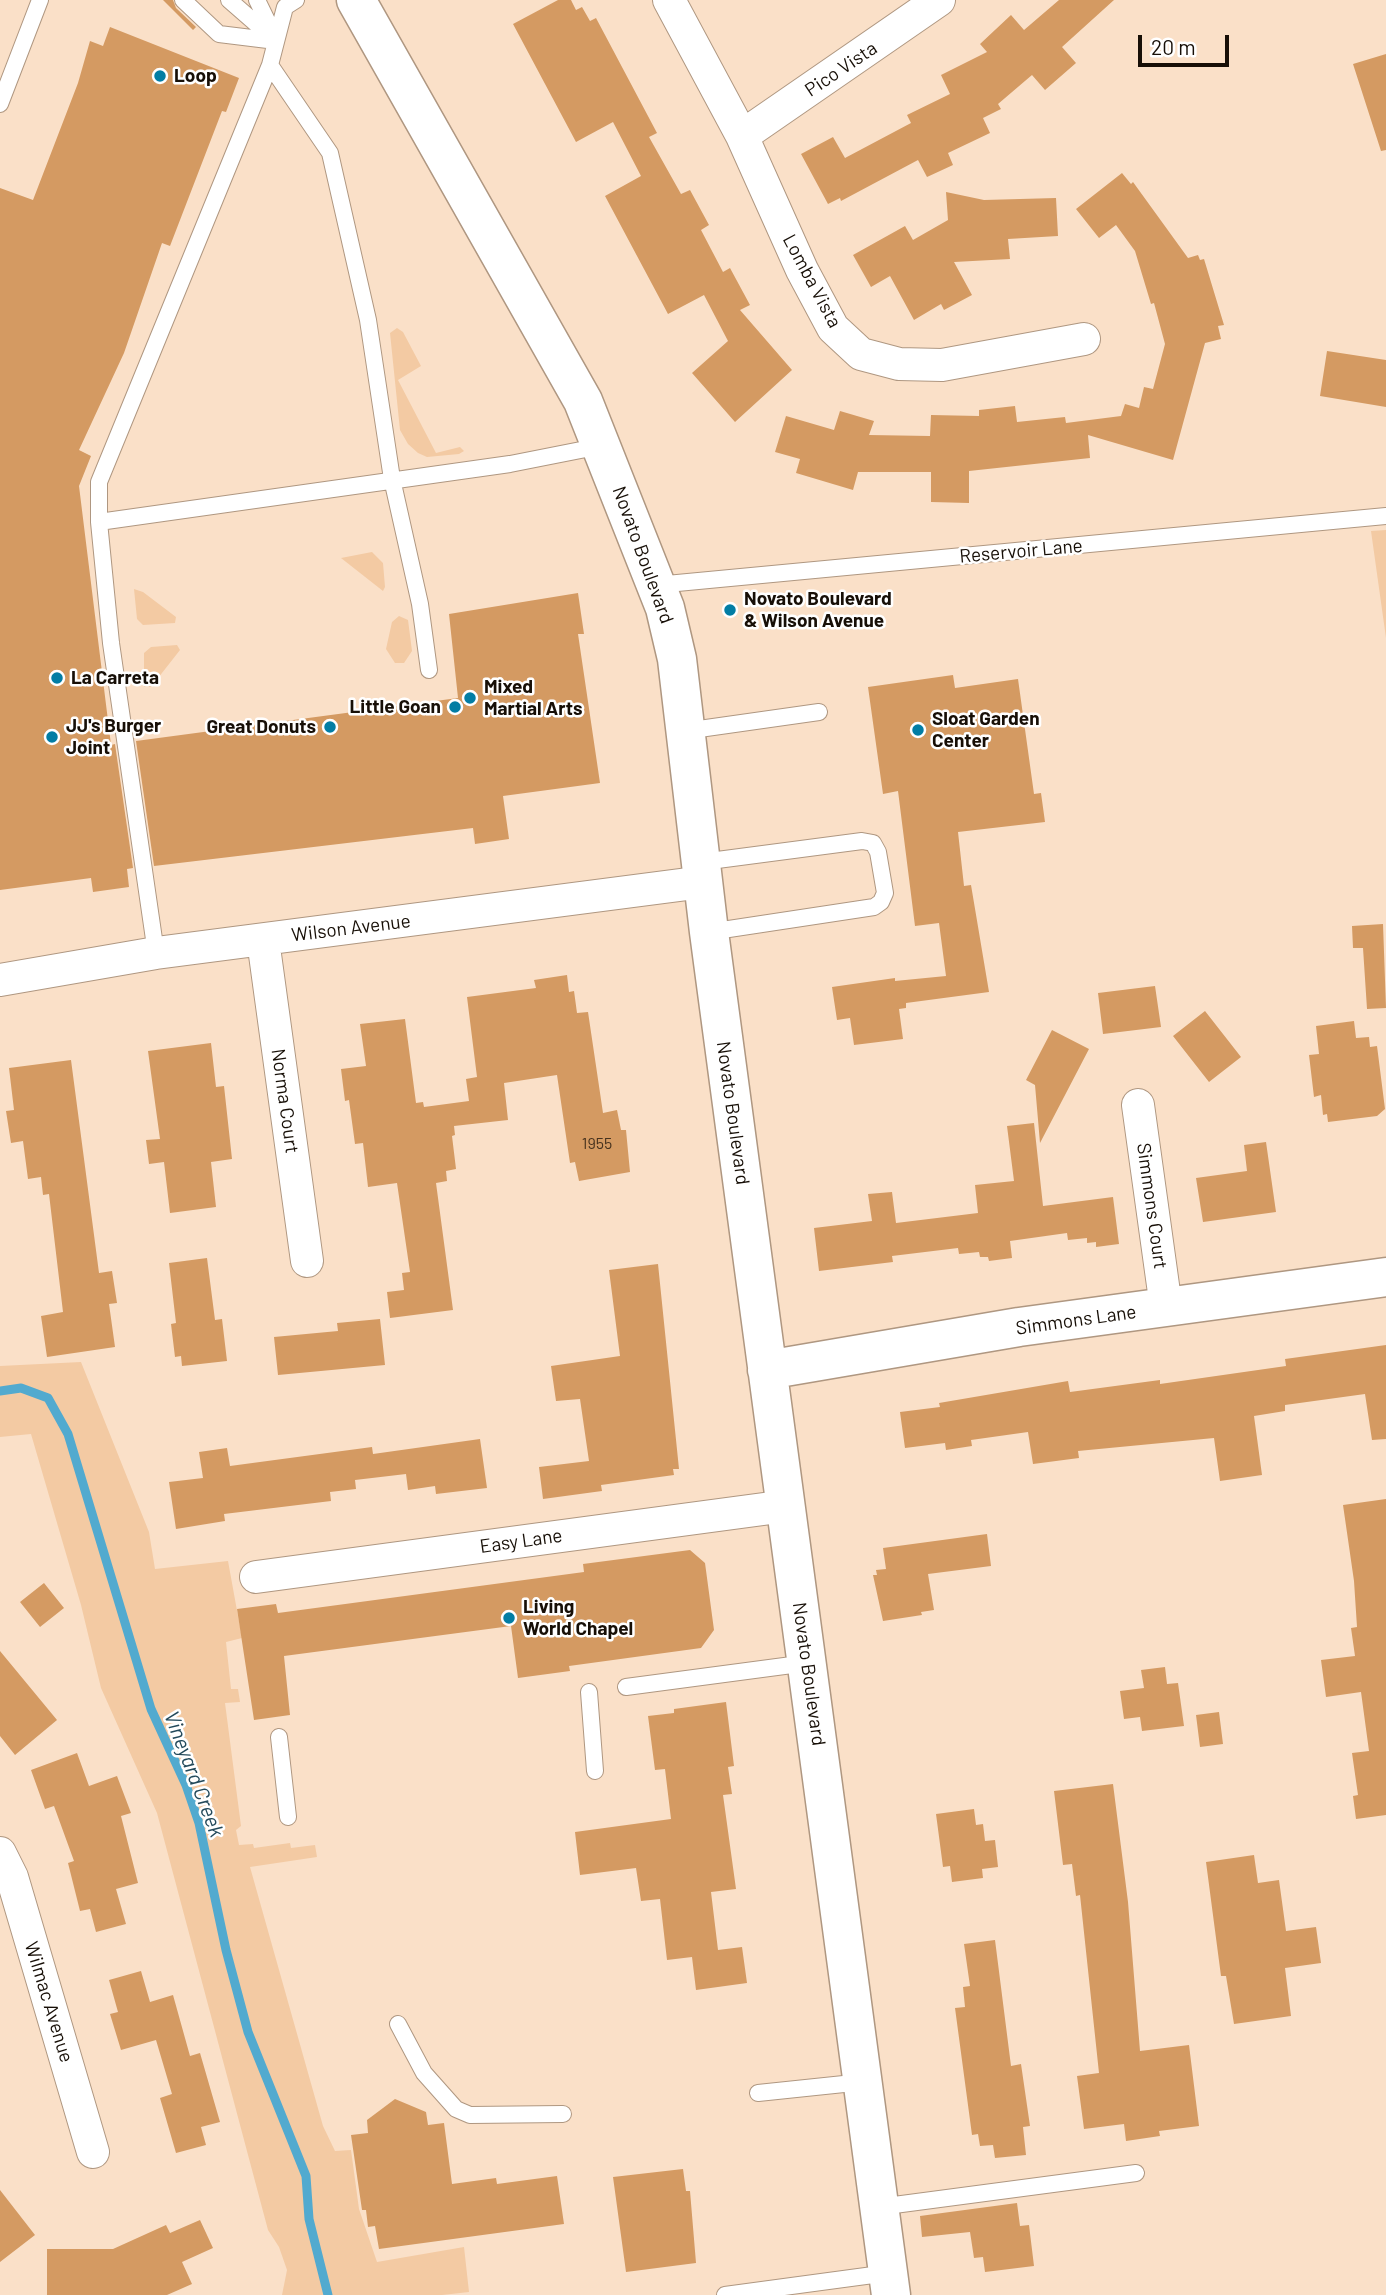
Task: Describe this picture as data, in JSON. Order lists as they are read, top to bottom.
{
  "streets": {
    "main road": ["Novato Boulevard", "Simmons Lane"],
    "street": [
      "Pico Vista",
      "Lomba Vista",
      "Wilson Avenue",
      "Norma Court",
      "Simmons Court",
      "Easy Lane",
      "Wilmac Avenue"
    ],
    "lane": ["Reservoir Lane"]
  },
  "crossings": [
    ["Pico Vista", "Lomba Vista"],
    ["Reservoir Lane", "Novato Boulevard"],
    ["Novato Boulevard", "Wilson Avenue"],
    ["Novato Boulevard", "Simmons Lane"],
    ["Novato Boulevard", "Easy Lane"],
    ["Wilson Avenue", "Norma Court"],
    ["Simmons Court", "Simmons Lane"]
  ],
  "water": ["Vineyard Creek"],
  "places": [
    "Loop",
    "Novato Boulevard & Wilson Avenue",
    "La Carreta",
    "Mixed Martial Arts",
    "Little Goan",
    "Great Donuts",
    "Sloat Garden Center",
    "JJ's Burger Joint",
    "Living World Chapel"
  ],
  "house_numbers": ["1955"],
  "scale_bar": "20 m"
}
